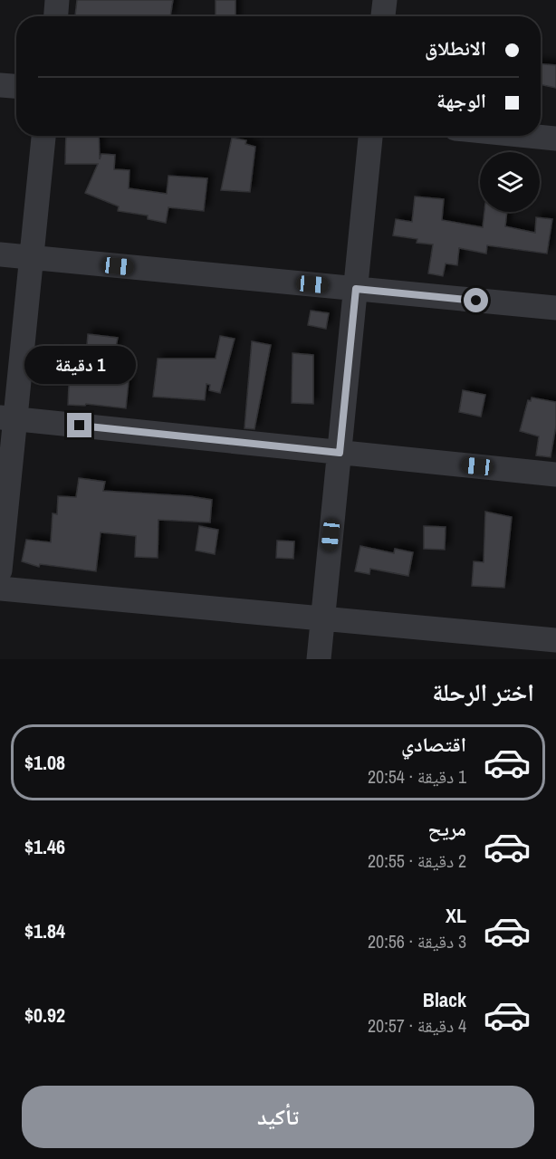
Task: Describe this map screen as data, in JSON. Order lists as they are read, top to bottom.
{
  "page": {
    "banner": ["الانطلاق", "الوجهة"],
    "bubble": "1 دقيقة",
    "heading": "اختر الرحلة",
    "list": [
      {
        "name": "اقتصادي",
        "note": "1 دقيقة · 20:54",
        "value": "$1.08"
      },
      {
        "name": "مريح",
        "note": "2 دقيقة · 20:55",
        "value": "$1.46"
      },
      {
        "name": "XL",
        "note": "3 دقيقة · 20:56",
        "value": "$1.84"
      },
      {
        "name": "Black",
        "note": "4 دقيقة · 20:57",
        "value": "$0.92"
      }
    ],
    "buttons": "تأكيد"
  }
}
